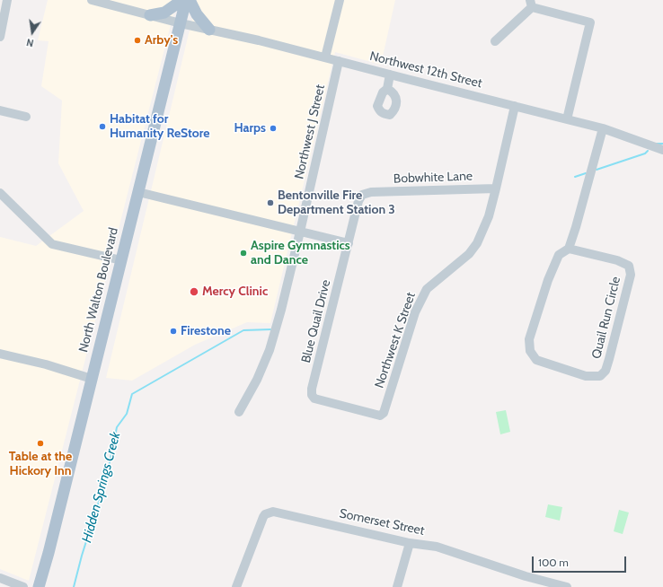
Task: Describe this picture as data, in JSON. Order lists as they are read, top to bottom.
{
  "streets": {
    "main road": ["North Walton Boulevard"],
    "street": [
      "Northwest 12th Street",
      "Northwest J Street",
      "Bobwhite Lane",
      "Quail Run Circle",
      "Blue Quail Drive",
      "Northwest K Street",
      "Somerset Street"
    ]
  },
  "crossings": [
    ["Northwest 12th Street", "Northwest J Street"],
    ["Northwest 12th Street", "North Walton Boulevard"],
    ["Northwest 12th Street", "Quail Run Circle"],
    ["Northwest 12th Street", "Northwest K Street"],
    ["Bobwhite Lane", "Blue Quail Drive"],
    ["Bobwhite Lane", "Northwest K Street"],
    ["Blue Quail Drive", "Northwest K Street"]
  ],
  "water": ["Hidden Springs Creek"],
  "places": [
    "Arby's",
    "Habitat for Humanity ReStore",
    "Harps",
    "Bentonville Fire Department Station 3",
    "Aspire Gymnastics and Dance",
    "Mercy Clinic",
    "Firestone",
    "Table at the Hickory Inn"
  ],
  "scale_bar": "100 m",
  "north": "bottom"
}
